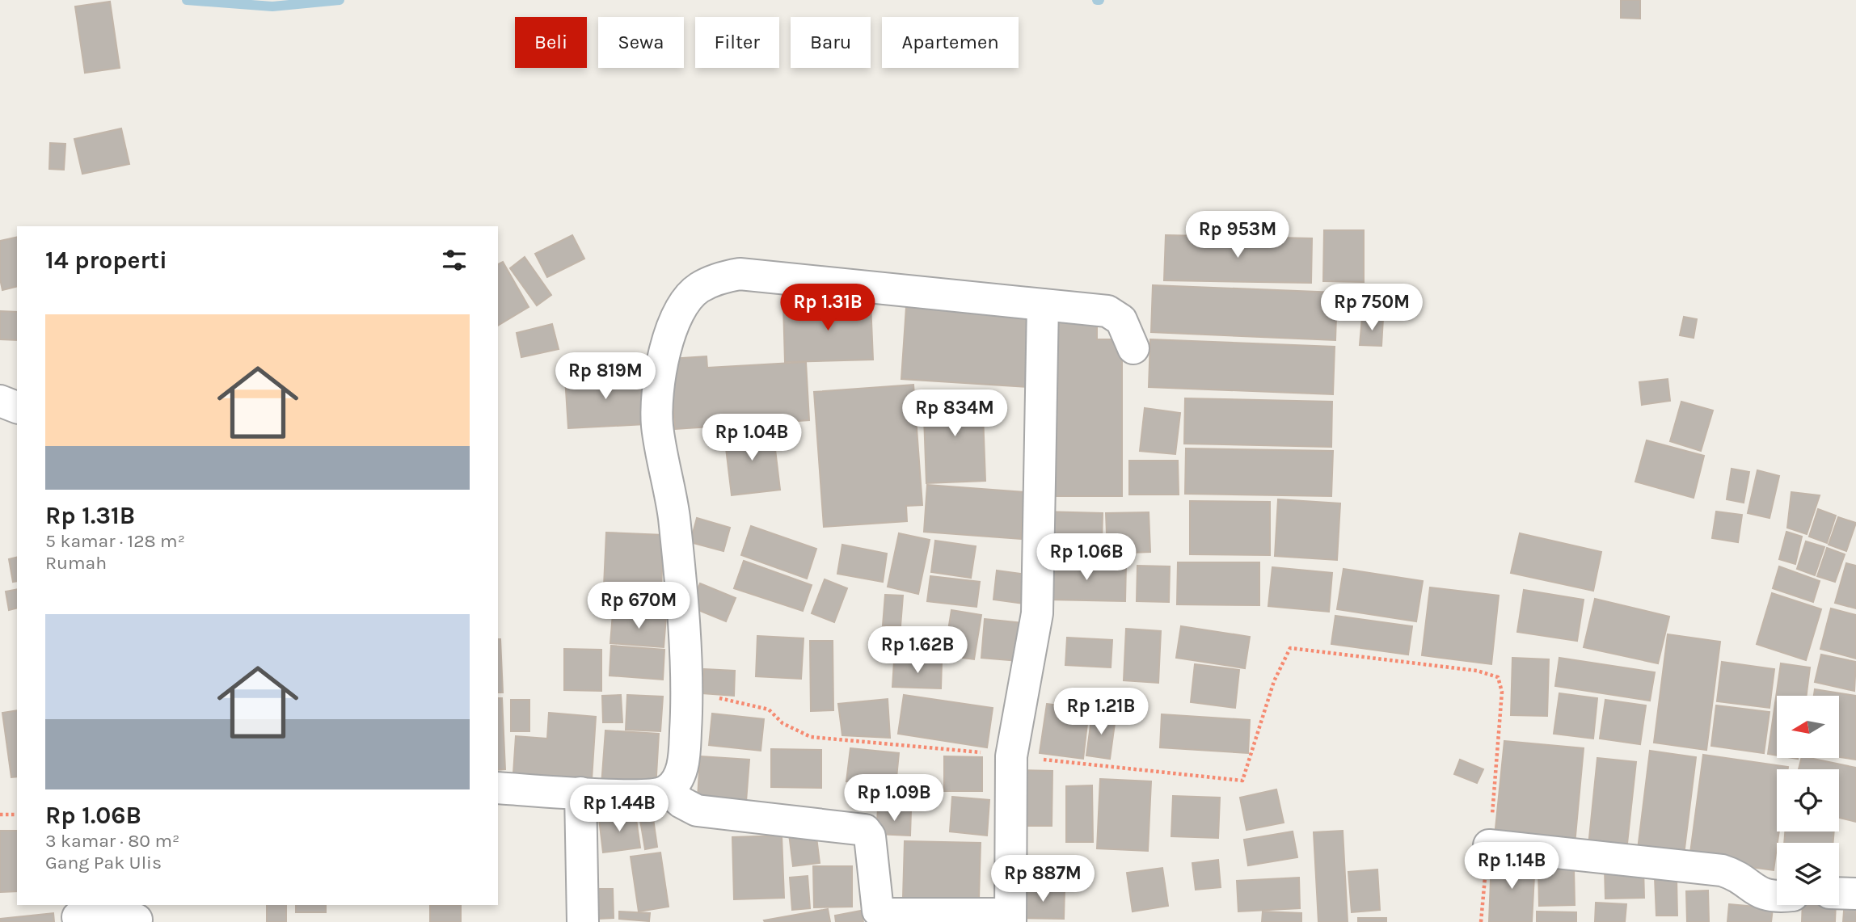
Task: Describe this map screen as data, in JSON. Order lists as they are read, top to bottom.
{
  "north": "left",
  "page": {
    "chip": [
      "Beli",
      "Sewa",
      "Filter",
      "Baru",
      "Apartemen"
    ],
    "price": [
      "Rp 953M",
      "Rp 1.31B",
      "Rp 750M",
      "Rp 819M",
      "Rp 834M",
      "Rp 1.04B",
      "Rp 1.06B",
      "Rp 670M",
      "Rp 1.62B",
      "Rp 1.21B",
      "Rp 1.09B",
      "Rp 1.44B",
      "Rp 1.14B",
      "Rp 887M"
    ],
    "heading": "14 properti",
    "list": [
      {
        "name": "Rp 1.31B",
        "note": "5 kamar · 128 m² · Rumah"
      },
      {
        "name": "Rp 1.06B",
        "note": "3 kamar · 80 m² · Gang Pak Ulis"
      }
    ]
  }
}
